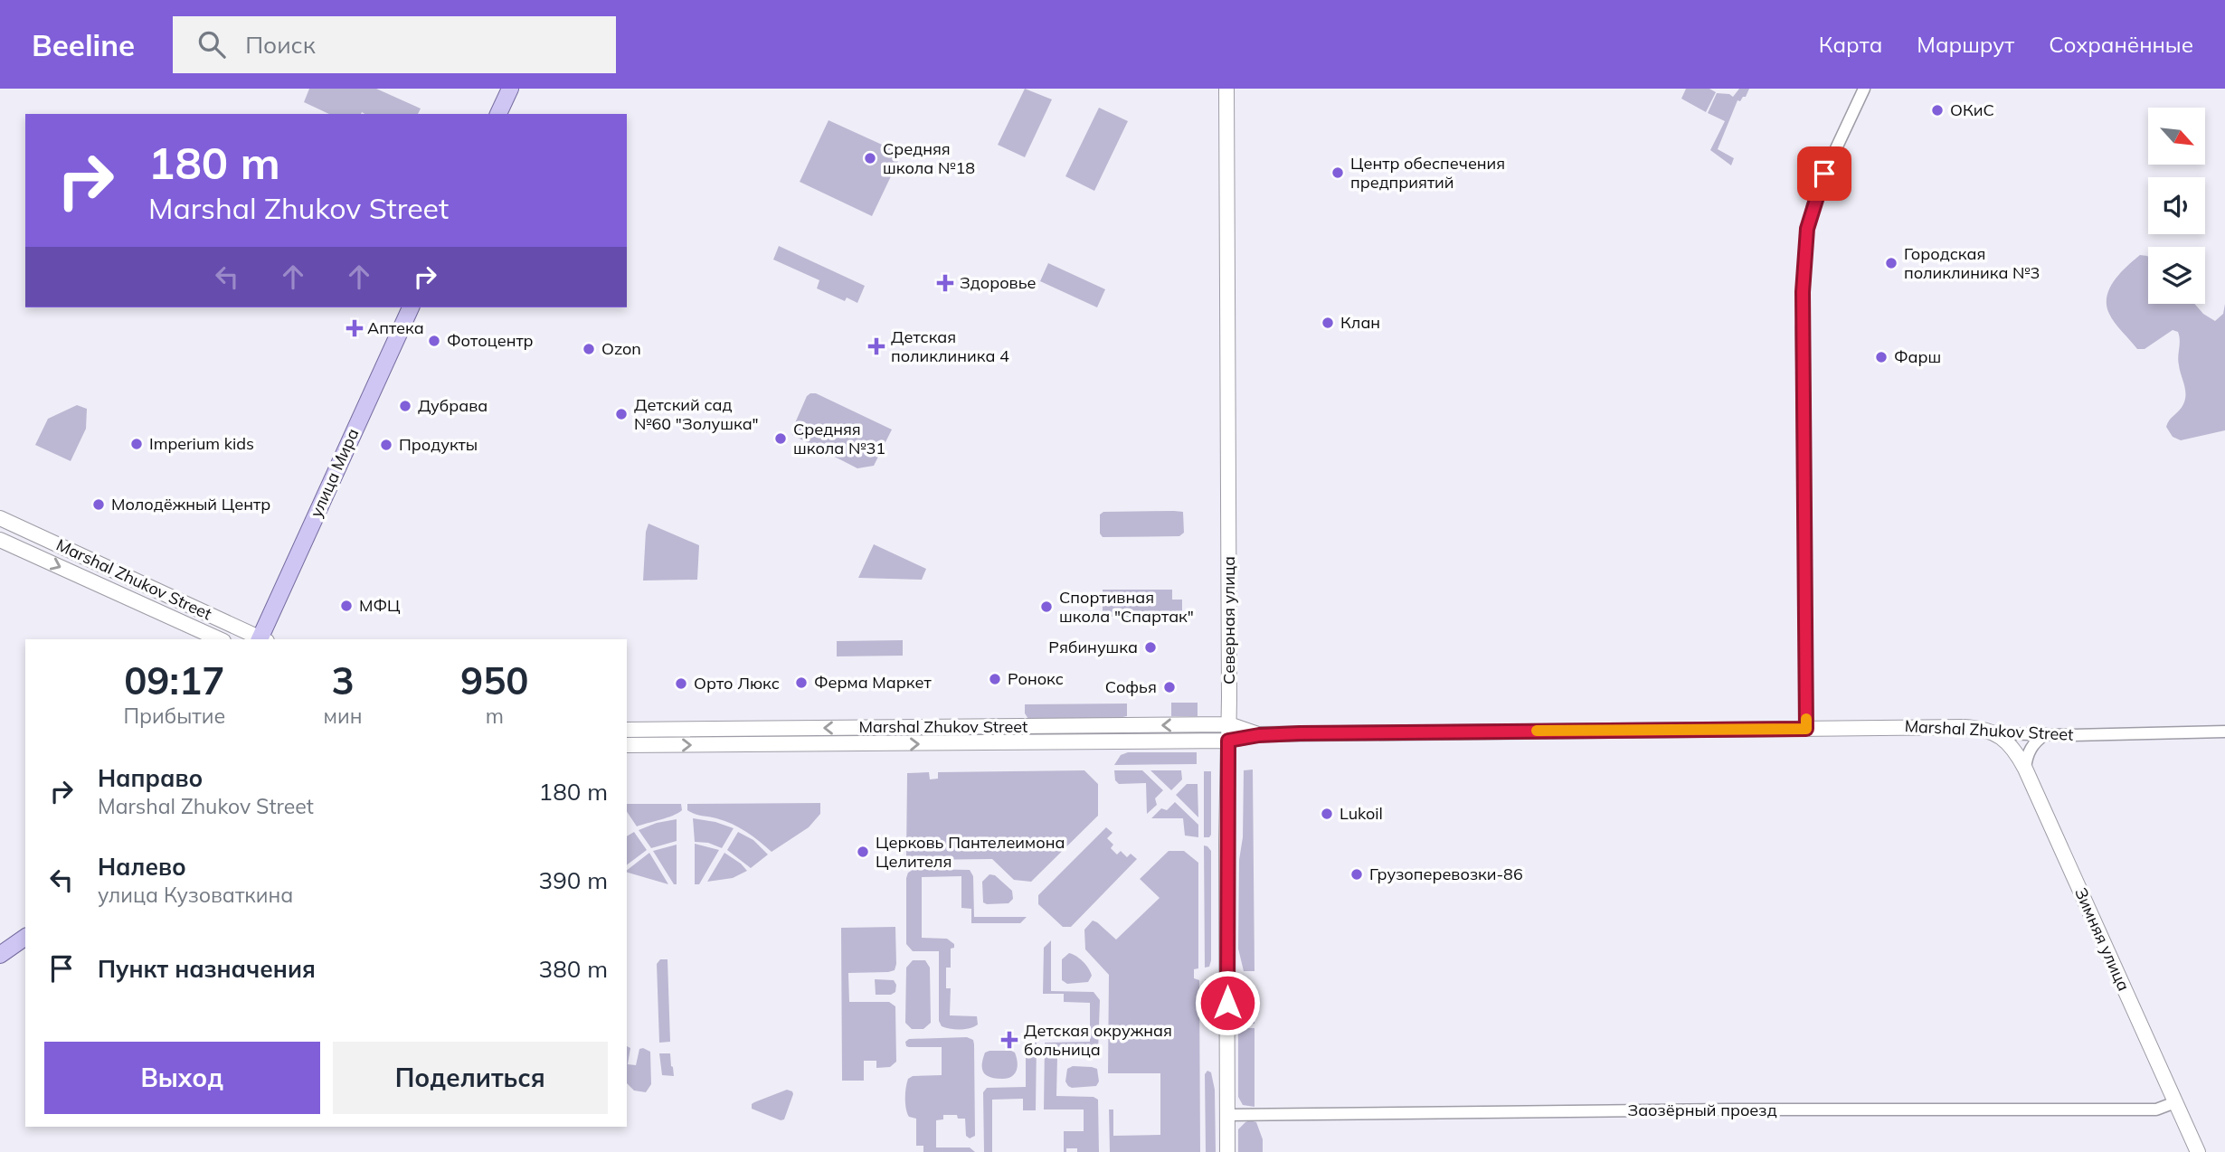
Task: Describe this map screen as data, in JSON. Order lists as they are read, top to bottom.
{
  "streets": {
    "main road": [
      "улица Мира",
      "Marshal Zhukov Street",
      "Северная улица",
      "Зимняя улица"
    ],
    "street": ["Заозёрный проезд"]
  },
  "crossings": [
    ["Marshal Zhukov Street", "Северная улица"],
    ["Marshal Zhukov Street", "Зимняя улица"],
    ["Северная улица", "Заозёрный проезд"],
    ["Зимняя улица", "Заозёрный проезд"]
  ],
  "places": {
    "other": [
      "ОКиС",
      "Средняя школа №18",
      "Центр обеспечения предприятий",
      "Городская поликлиника №3",
      "Клан",
      "Фотоцентр",
      "Ozon",
      "Фарш",
      "Дубрава",
      "Детский сад №60 \"Золушка\"",
      "Средняя школа №31",
      "Imperium kids",
      "Продукты",
      "Молодёжный Центр",
      "МФЦ",
      "Спортивная школа \"Спартак\"",
      "Рябинушка",
      "Ронокс",
      "Ферма Маркет",
      "Орто Люкс",
      "Софья",
      "Lukoil",
      "Церковь Пантелеимона Целителя",
      "Грузоперевозки-86"
    ],
    "health": [
      "Здоровье",
      "Аптека",
      "Детская поликлиника 4",
      "Детская окружная больница"
    ]
  },
  "north": "bottom right",
  "page": {
    "header": "Beeline",
    "search": "Поиск",
    "nav": ["Карта", "Маршрут", "Сохранённые"],
    "turn": ["180 m", "Marshal Zhukov Street"],
    "eta": [
      "09:17",
      "Прибытие",
      "3",
      "мин",
      "950",
      "m"
    ],
    "list": [
      {
        "name": "Направо",
        "note": "Marshal Zhukov Street",
        "value": "180 m"
      },
      {
        "name": "Налево",
        "note": "улица Кузоваткина",
        "value": "390 m"
      },
      {
        "name": "Пункт назначения",
        "value": "380 m"
      }
    ],
    "buttons": ["Выход", "Поделиться"]
  }
}
